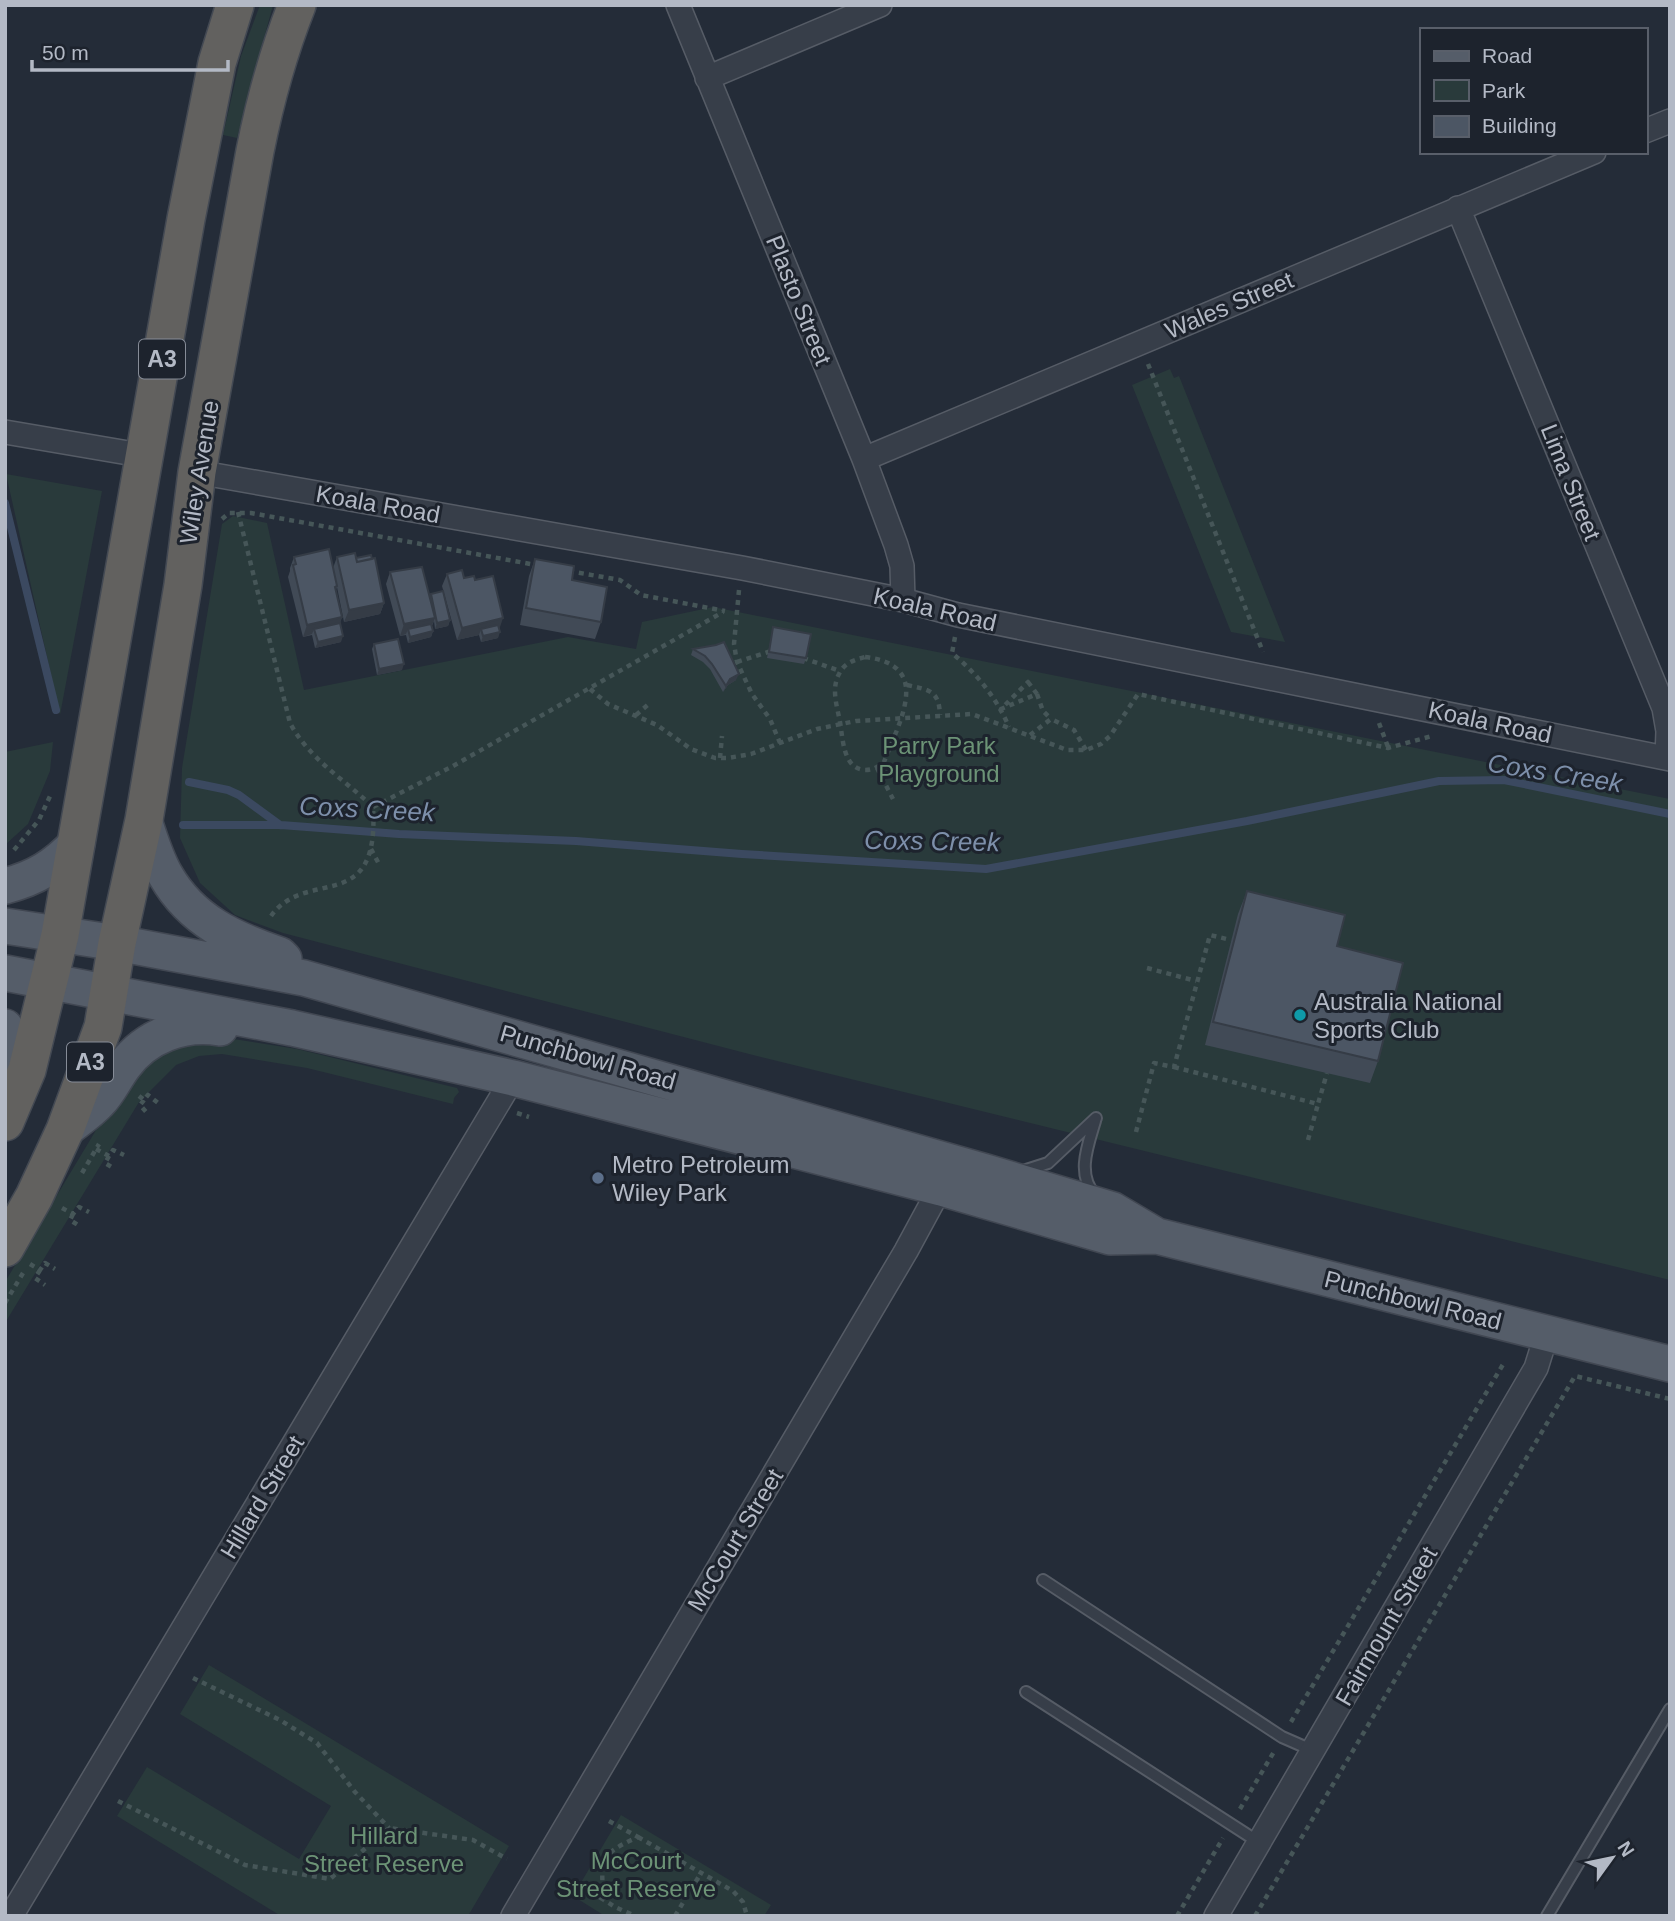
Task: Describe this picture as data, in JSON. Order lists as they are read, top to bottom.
{
  "streets": {
    "highway": ["A3", "Wiley Avenue"],
    "main road": ["Punchbowl Road"],
    "street": [
      "Plasto Street",
      "Wales Street",
      "Lima Street",
      "Koala Road",
      "Hillard Street",
      "McCourt Street",
      "Fairmount Street"
    ]
  },
  "crossings": [
    ["Plasto Street", "Wales Street"],
    ["Plasto Street", "Koala Road"],
    ["Wales Street", "Lima Street"],
    ["A3", "Wiley Avenue"],
    ["A3", "Punchbowl Road"],
    ["Wiley Avenue", "Koala Road"],
    ["Wiley Avenue", "Punchbowl Road"],
    ["Lima Street", "Koala Road"],
    ["Punchbowl Road", "Hillard Street"],
    ["Punchbowl Road", "McCourt Street"],
    ["Punchbowl Road", "Fairmount Street"]
  ],
  "water": ["Coxs Creek"],
  "parks": ["Parry Park Playground", "Hillard Street Reserve", "McCourt Street Reserve"],
  "places": ["Australia National Sports Club", "Metro Petroleum Wiley Park"],
  "legend": ["Road", "Park", "Building"],
  "scale_bar": "50 m",
  "north": "top right"
}
